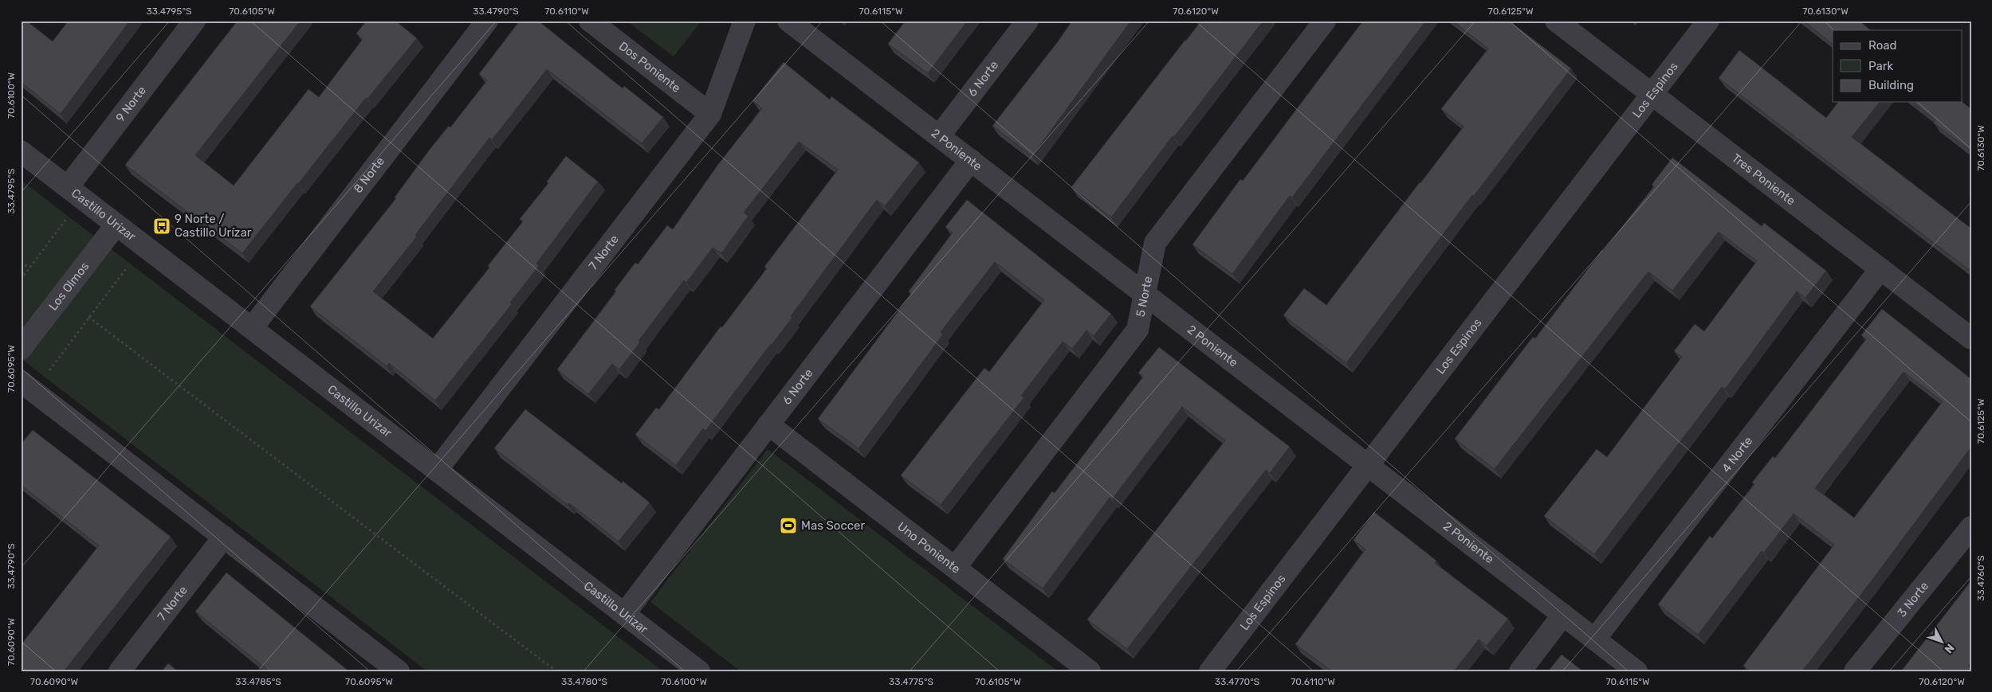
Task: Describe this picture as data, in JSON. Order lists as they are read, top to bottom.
{
  "streets": {
    "street": [
      "Dos Poniente",
      "6 Norte",
      "Los Espinos",
      "9 Norte",
      "2 Poniente",
      "8 Norte",
      "Tres Poniente",
      "Castillo Urizar",
      "7 Norte",
      "Los Olmos",
      "5 Norte",
      "4 Norte",
      "Uno Poniente",
      "3 Norte"
    ]
  },
  "crossings": [
    ["Dos Poniente", "7 Norte"],
    ["6 Norte", "2 Poniente"],
    ["6 Norte", "Castillo Urizar"],
    ["6 Norte", "Uno Poniente"],
    ["Los Espinos", "2 Poniente"],
    ["Los Espinos", "Tres Poniente"],
    ["9 Norte", "Castillo Urizar"],
    ["2 Poniente", "5 Norte"],
    ["2 Poniente", "4 Norte"],
    ["8 Norte", "Castillo Urizar"],
    ["Tres Poniente", "4 Norte"],
    ["Castillo Urizar", "7 Norte"],
    ["Castillo Urizar", "Los Olmos"],
    ["5 Norte", "Uno Poniente"]
  ],
  "places": {
    "bus stop": ["9 Norte / Castillo Urízar"],
    "sports": ["Mas Soccer"]
  },
  "legend": ["Road", "Park", "Building"],
  "north": "bottom right",
  "coordinates": [
    "33.4795°S",
    "70.6105°W",
    "33.4790°S",
    "70.6110°W",
    "70.6115°W",
    "70.6120°W",
    "70.6125°W",
    "70.6130°W",
    "70.6100°W",
    "70.6095°W",
    "33.4760°S",
    "70.6090°W",
    "33.4785°S",
    "33.4780°S",
    "33.4775°S",
    "33.4770°S"
  ]
}
